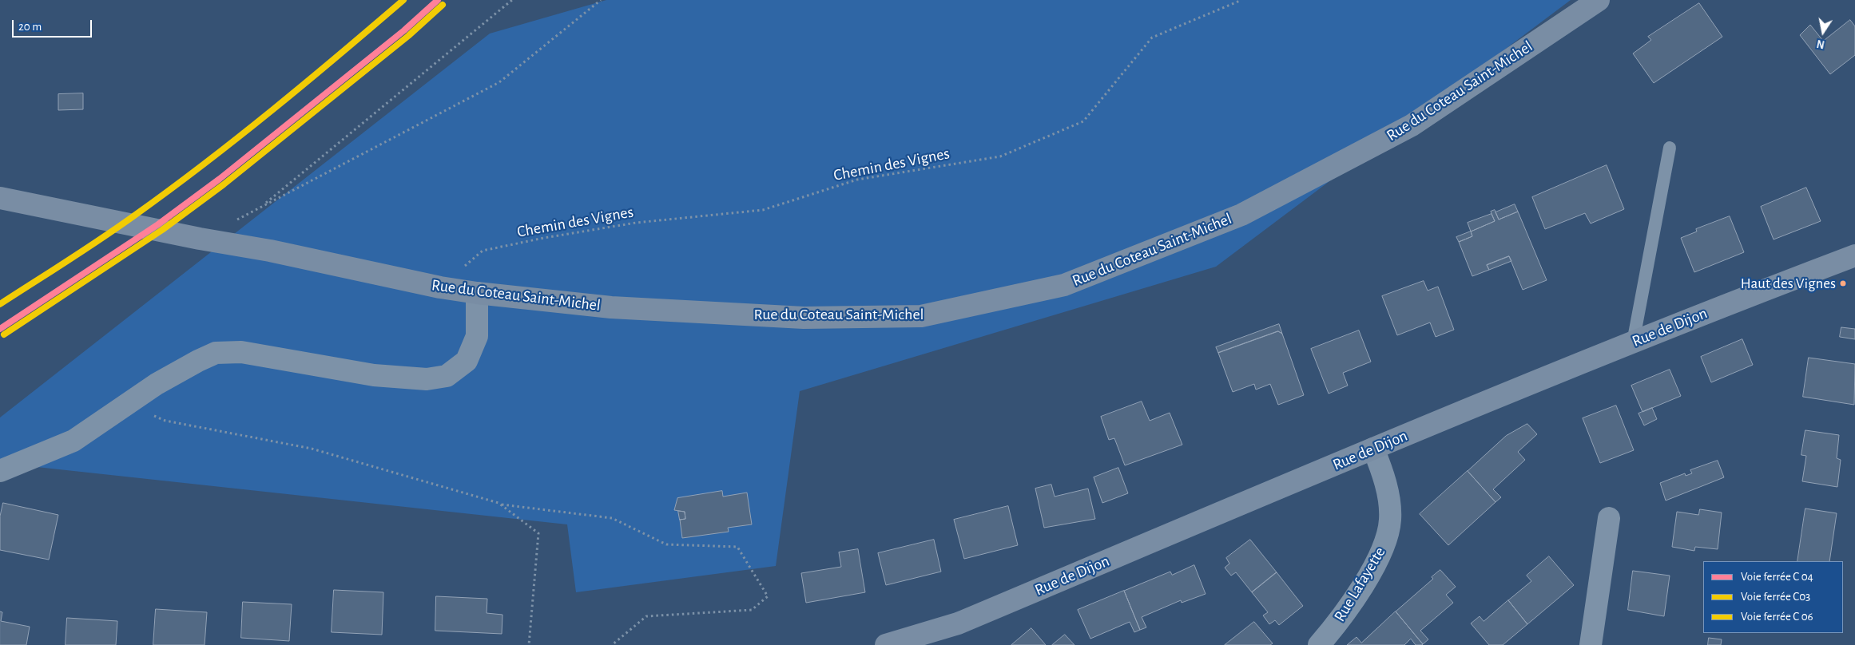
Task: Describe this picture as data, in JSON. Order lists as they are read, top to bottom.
{
  "streets": {
    "street": ["Rue du Coteau Saint-Michel", "Rue de Dijon", "Rue Lafayette"],
    "path": ["Chemin des Vignes"]
  },
  "crossings": [
    ["Rue du Coteau Saint-Michel", "Chemin des Vignes"],
    ["Rue de Dijon", "Rue Lafayette"]
  ],
  "places": ["Haut des Vignes"],
  "lines": ["rail line C03"],
  "legend": ["Voie ferrée C 04", "Voie ferrée C03", "Voie ferrée C 06"],
  "scale_bar": "20 m",
  "north": "bottom"
}
